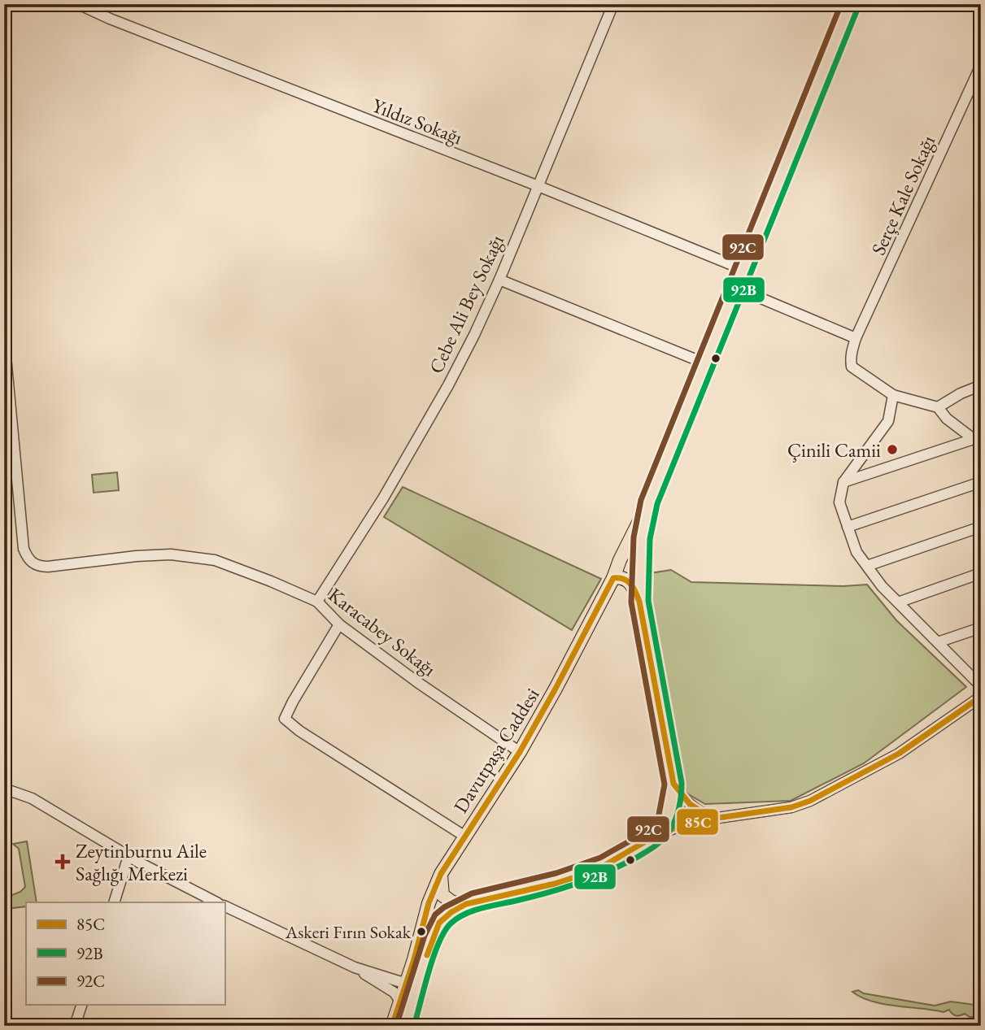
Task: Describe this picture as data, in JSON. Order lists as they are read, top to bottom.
{
  "streets": {
    "main road": ["Davutpaşa Caddesi"],
    "street": [
      "Yıldız Sokağı",
      "Serçe Kale Sokağı",
      "Cebe Ali Bey Sokağı",
      "Karacabey Sokağı"
    ]
  },
  "crossings": [
    ["Yıldız Sokağı", "Cebe Ali Bey Sokağı"],
    ["Yıldız Sokağı", "Davutpaşa Caddesi"],
    ["Cebe Ali Bey Sokağı", "Karacabey Sokağı"],
    ["Karacabey Sokağı", "Davutpaşa Caddesi"]
  ],
  "places": {
    "other": ["Çinili Camii", "Askeri Fırın Sokak"],
    "health": ["Zeytinburnu Aile Sağlığı Merkezi"]
  },
  "lines": ["transit line 92C", "transit line 92B", "transit line 85C"],
  "legend": ["85C", "92B", "92C"]
}
